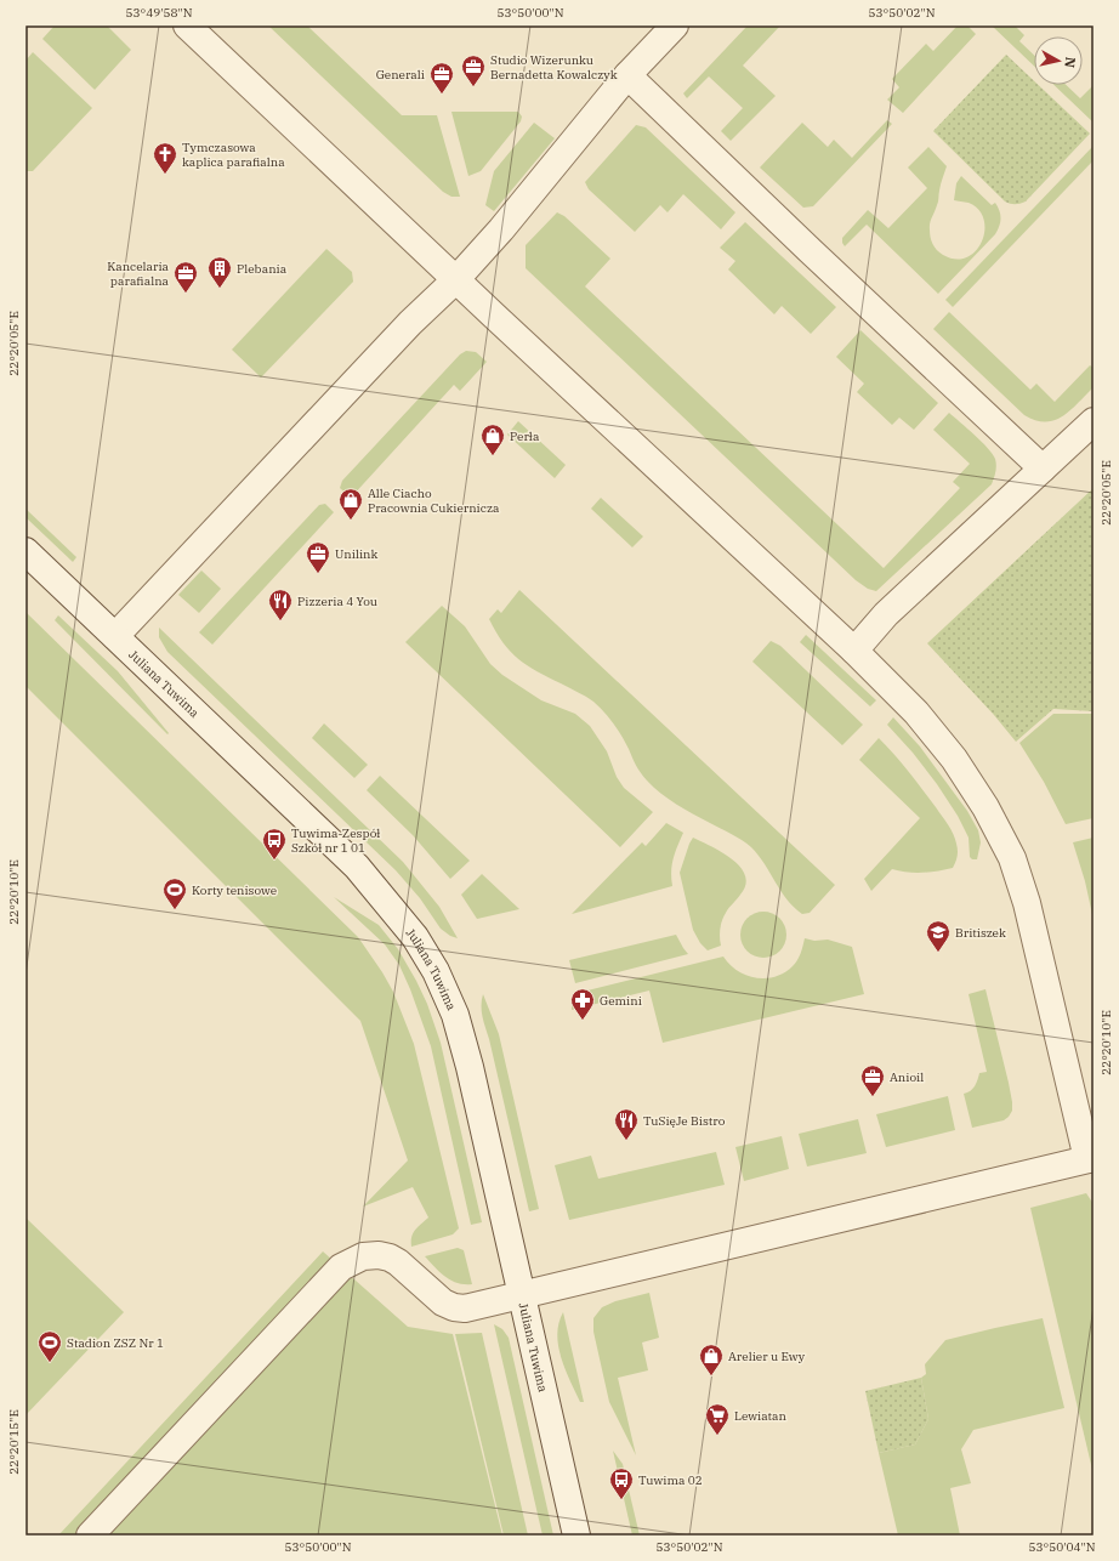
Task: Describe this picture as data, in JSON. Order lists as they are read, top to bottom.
{
  "streets": {
    "street": ["Juliana Tuwima"]
  },
  "places": {
    "office": [
      "Studio Wizerunku Bernadetta Kowalczyk",
      "Generali",
      "Kancelaria parafialna",
      "Unilink",
      "Anioil"
    ],
    "church": ["Tymczasowa kaplica parafialna"],
    "building": ["Plebania"],
    "shop": ["Perła", "Alle Ciacho Pracownia Cukiernicza", "Arelier u Ewy"],
    "restaurant": ["Pizzeria 4 You", "TuSięJe Bistro"],
    "bus stop": ["Tuwima-Zespół Szkół nr 1 01", "Tuwima 02"],
    "sports": ["Korty tenisowe", "Stadion ZSZ Nr 1"],
    "school or university": ["Britiszek"],
    "pharmacy": ["Gemini"],
    "supermarket": ["Lewiatan"]
  },
  "north": "right",
  "coordinates": [
    "53°49'58\"N",
    "53°50'00\"N",
    "53°50'02\"N",
    "22°20'05\"E",
    "22°20'10\"E",
    "22°20'15\"E",
    "53°50'04\"N"
  ]
}
